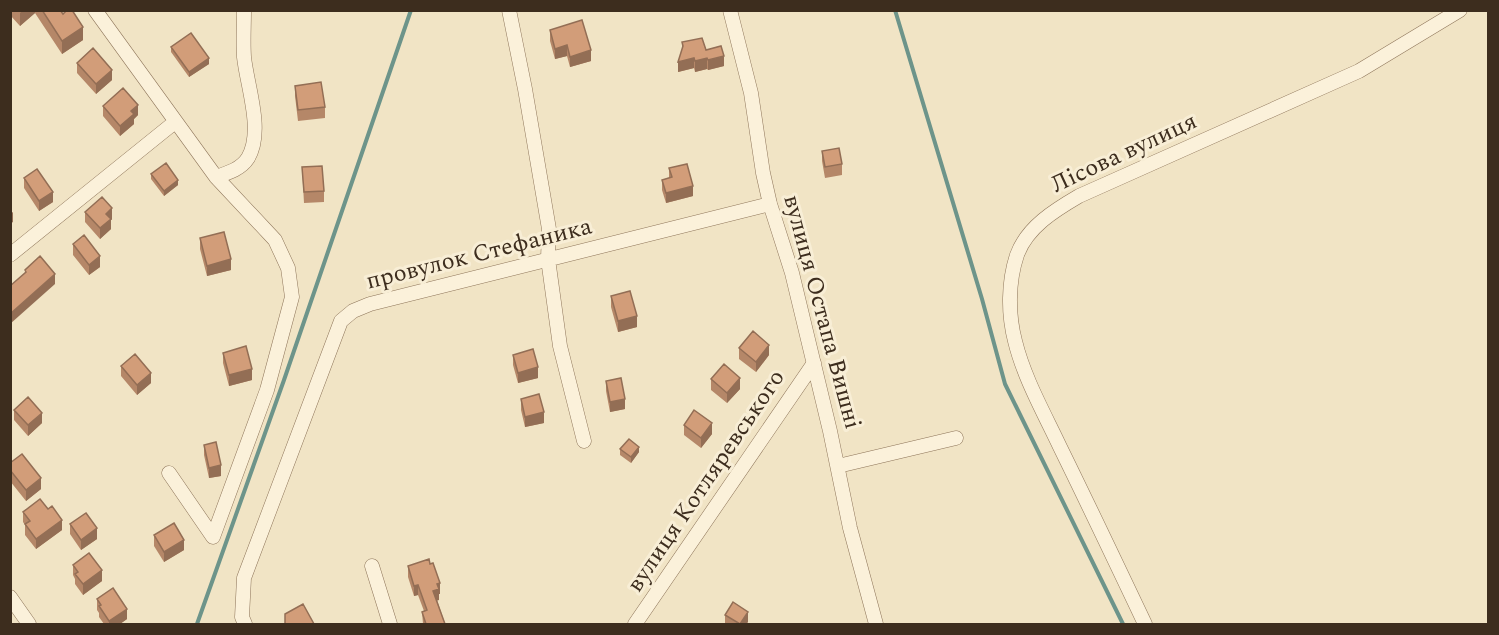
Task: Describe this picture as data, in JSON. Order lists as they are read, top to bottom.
{
  "streets": {
    "street": [
      "Лісова вулиця",
      "провулок Стефаника",
      "вулиця Остапа Вишні",
      "вулиця Котляревського"
    ]
  },
  "crossings": [
    ["провулок Стефаника", "вулиця Остапа Вишні"],
    ["вулиця Остапа Вишні", "вулиця Котляревського"]
  ]
}
